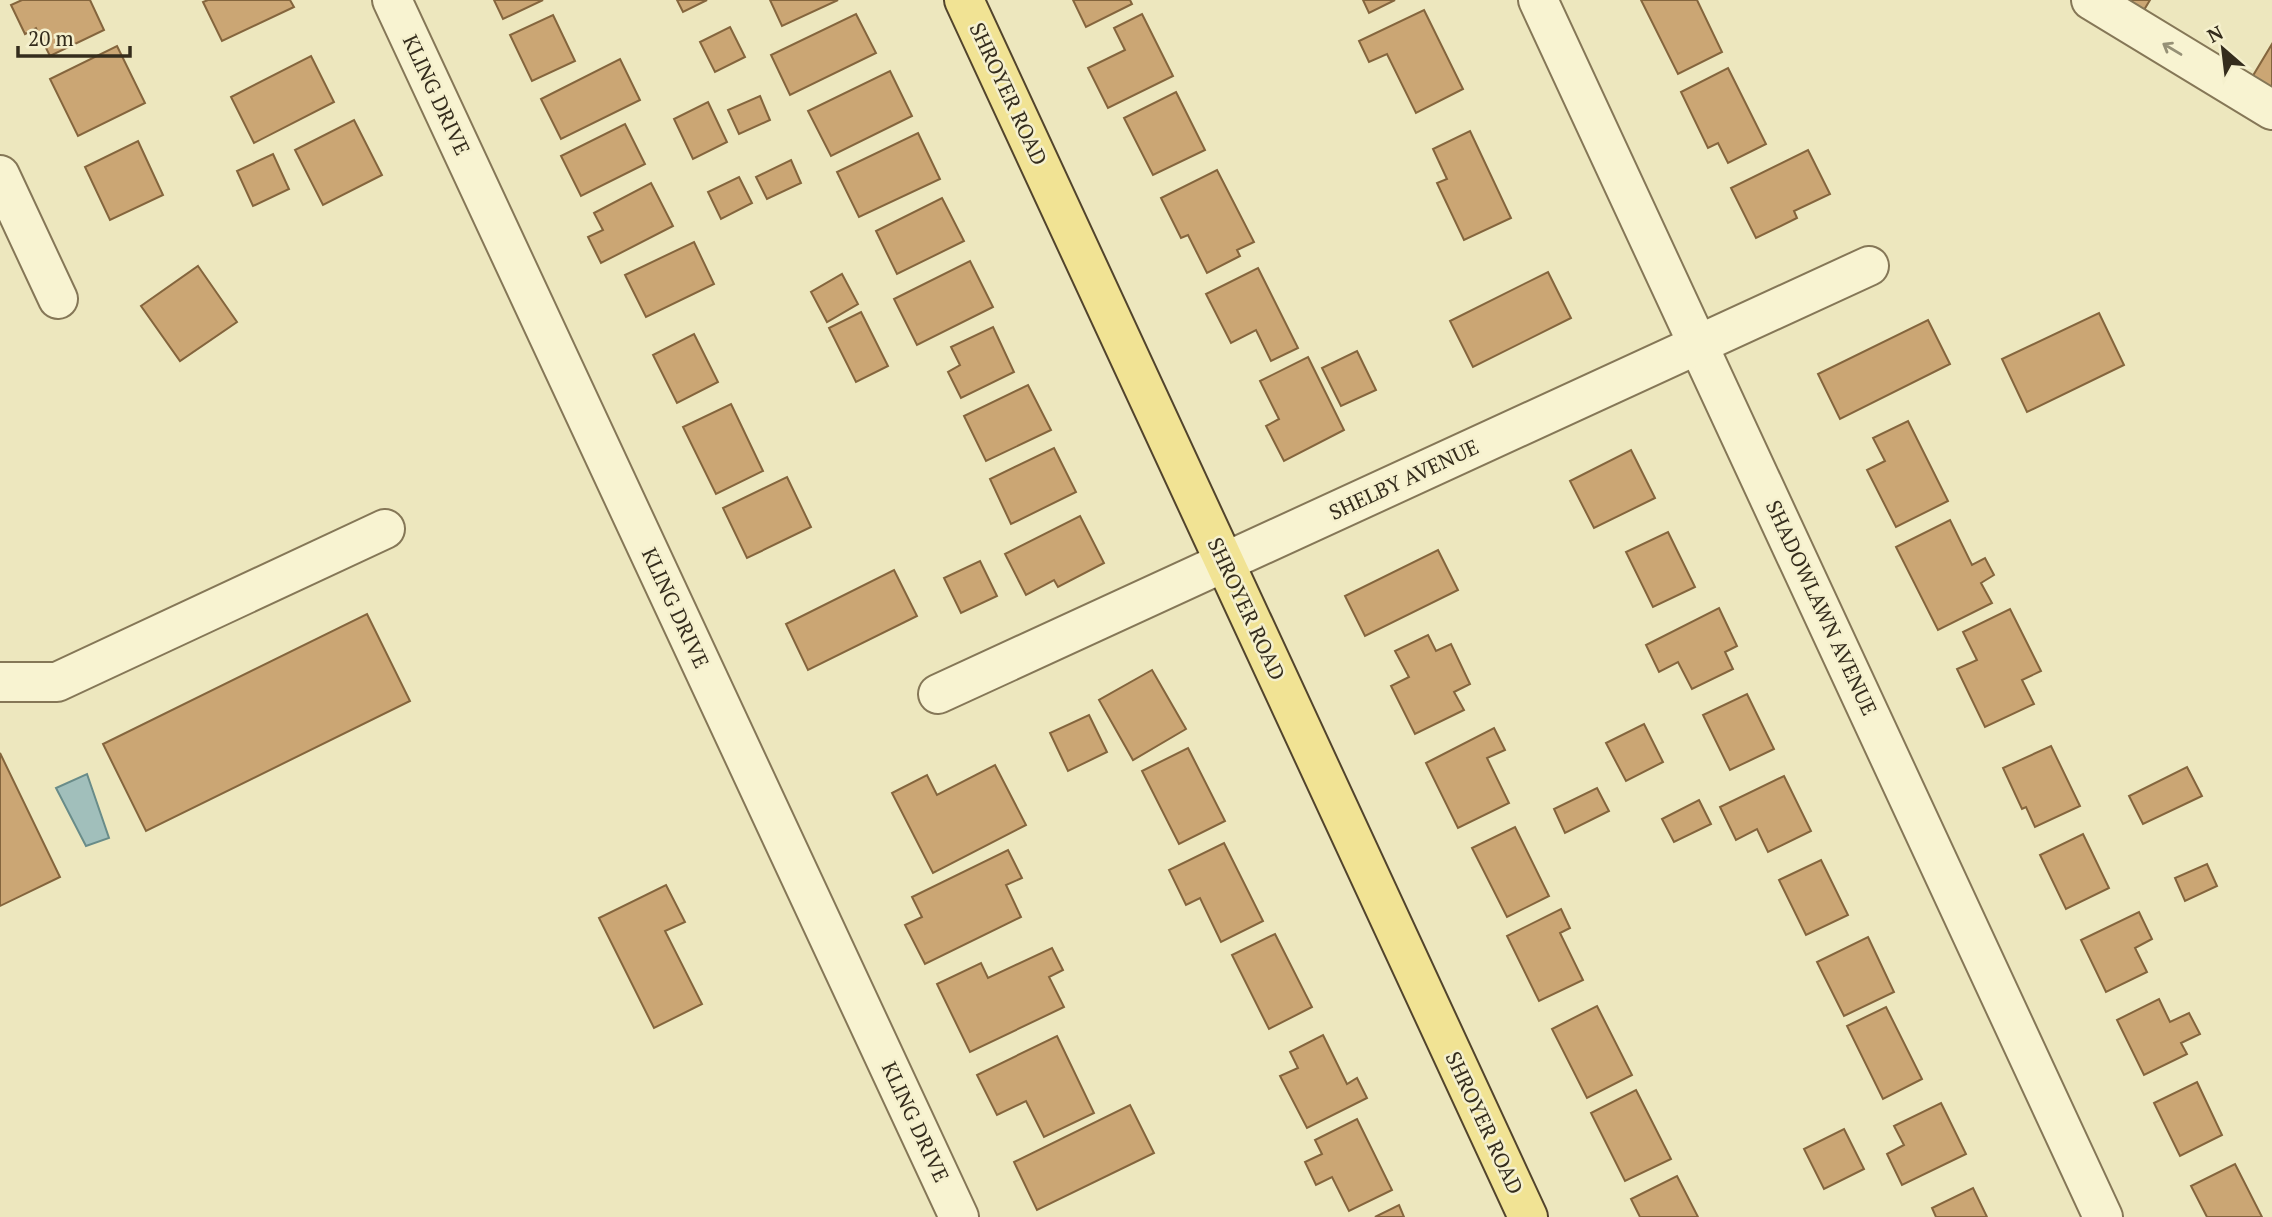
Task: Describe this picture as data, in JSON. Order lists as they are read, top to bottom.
{
  "streets": {
    "main road": ["SHROYER ROAD"],
    "street": ["KLING DRIVE", "SHELBY AVENUE", "SHADOWLAWN AVENUE"]
  },
  "crossings": [
    ["SHROYER ROAD", "SHELBY AVENUE"],
    ["SHELBY AVENUE", "SHADOWLAWN AVENUE"]
  ],
  "scale_bar": "20 m",
  "north": "top left"
}
